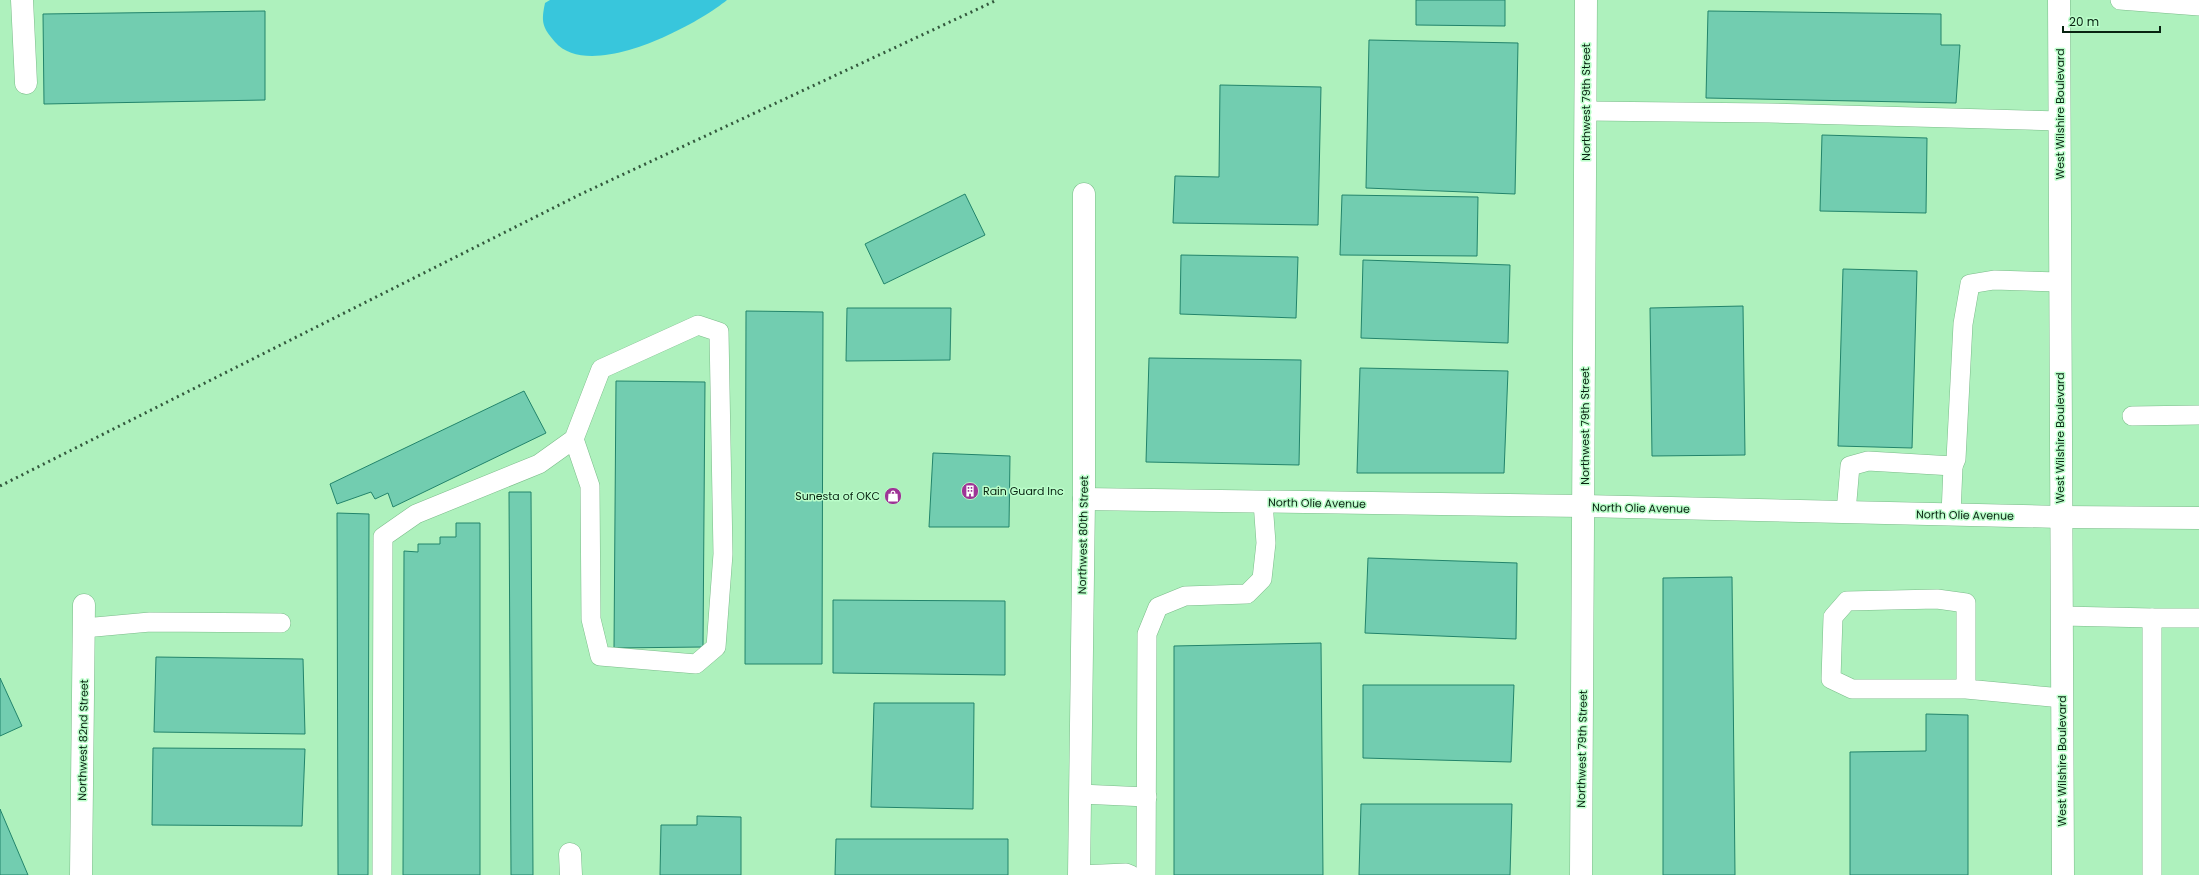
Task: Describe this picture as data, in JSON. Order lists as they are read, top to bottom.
{
  "streets": {
    "street": [
      "Northwest 79th Street",
      "West Wilshire Boulevard",
      "North Olie Avenue",
      "Northwest 80th Street",
      "Northwest 82nd Street"
    ]
  },
  "crossings": [
    ["Northwest 79th Street", "North Olie Avenue"],
    ["West Wilshire Boulevard", "North Olie Avenue"],
    ["North Olie Avenue", "Northwest 80th Street"]
  ],
  "places": {
    "building": ["Rain Guard Inc"],
    "shop": ["Sunesta of OKC"]
  },
  "scale_bar": "20 m"
}
